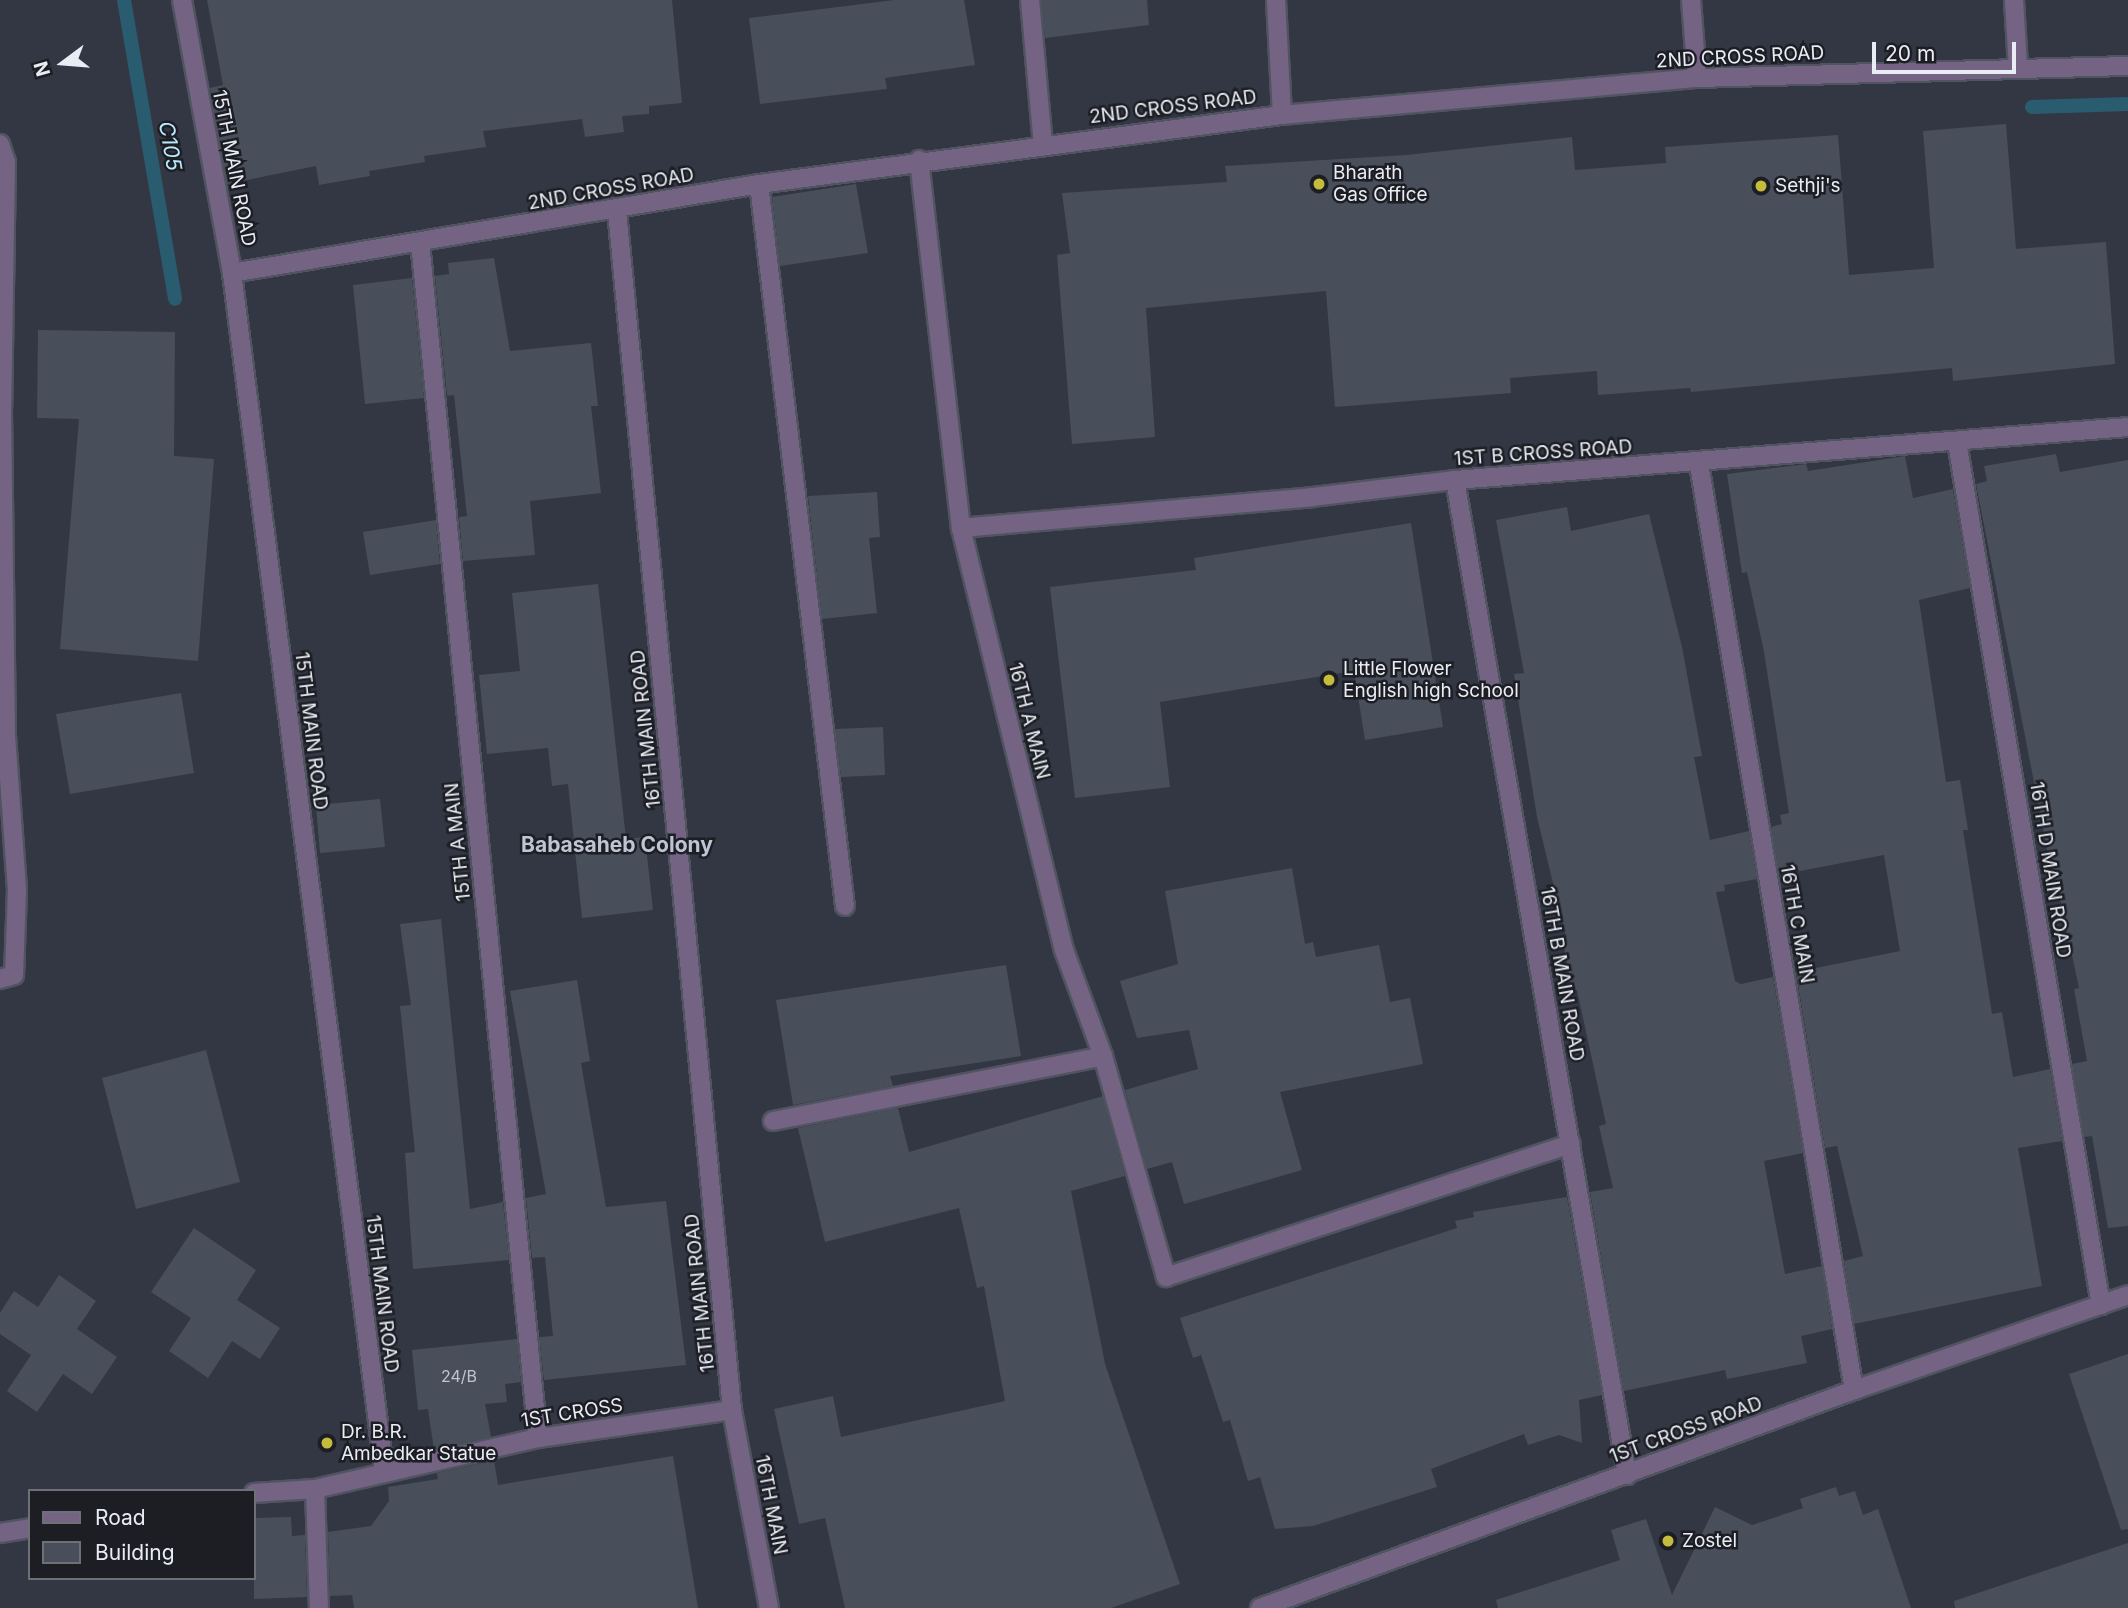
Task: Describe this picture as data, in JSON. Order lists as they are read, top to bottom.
{
  "streets": {
    "street": [
      "2ND CROSS ROAD",
      "15TH MAIN ROAD",
      "1ST B CROSS ROAD",
      "16TH A MAIN",
      "16TH MAIN ROAD",
      "15TH A MAIN",
      "16TH D MAIN ROAD",
      "16TH C MAIN",
      "16TH B MAIN ROAD",
      "1ST CROSS",
      "1ST CROSS ROAD",
      "16TH MAIN"
    ]
  },
  "crossings": [
    ["2ND CROSS ROAD", "15TH MAIN ROAD"],
    ["2ND CROSS ROAD", "16TH A MAIN"],
    ["2ND CROSS ROAD", "16TH MAIN ROAD"],
    ["2ND CROSS ROAD", "15TH A MAIN"],
    ["15TH MAIN ROAD", "1ST CROSS"],
    ["1ST B CROSS ROAD", "16TH A MAIN"],
    ["1ST B CROSS ROAD", "16TH D MAIN ROAD"],
    ["1ST B CROSS ROAD", "16TH C MAIN"],
    ["1ST B CROSS ROAD", "16TH B MAIN ROAD"],
    ["16TH A MAIN", "16TH B MAIN ROAD"],
    ["16TH MAIN ROAD", "1ST CROSS"],
    ["16TH MAIN ROAD", "16TH MAIN"],
    ["15TH A MAIN", "1ST CROSS"],
    ["16TH D MAIN ROAD", "1ST CROSS ROAD"],
    ["16TH C MAIN", "1ST CROSS ROAD"],
    ["16TH B MAIN ROAD", "1ST CROSS ROAD"],
    ["1ST CROSS", "16TH MAIN"]
  ],
  "districts": ["Babasaheb Colony"],
  "water": ["C105"],
  "places": [
    "Bharath Gas Office",
    "Sethji's",
    "Little Flower English high School",
    "Dr. B.R. Ambedkar Statue",
    "Zostel"
  ],
  "house_numbers": ["24/B"],
  "legend": ["Road", "Building"],
  "scale_bar": "20 m",
  "north": "left"
}
